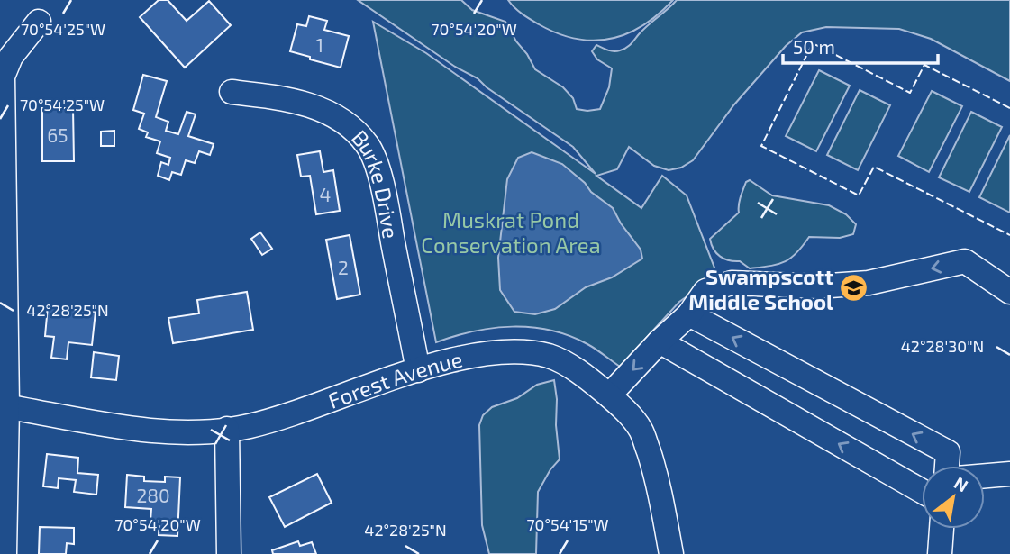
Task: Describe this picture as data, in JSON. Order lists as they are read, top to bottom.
{
  "streets": {
    "street": ["Burke Drive", "Forest Avenue"]
  },
  "crossings": [
    ["Burke Drive", "Forest Avenue"]
  ],
  "parks": ["Muskrat Pond Conservation Area"],
  "places": {
    "school or university": ["Swampscott Middle School"]
  },
  "house_numbers": [
    "1",
    "65",
    "4",
    "2",
    "280"
  ],
  "scale_bar": "50 m",
  "north": "top right",
  "coordinates": [
    "70°54'25\"W",
    "70°54'20\"W",
    "42°28'25\"N",
    "42°28'30\"N",
    "70°54'15\"W"
  ]
}
